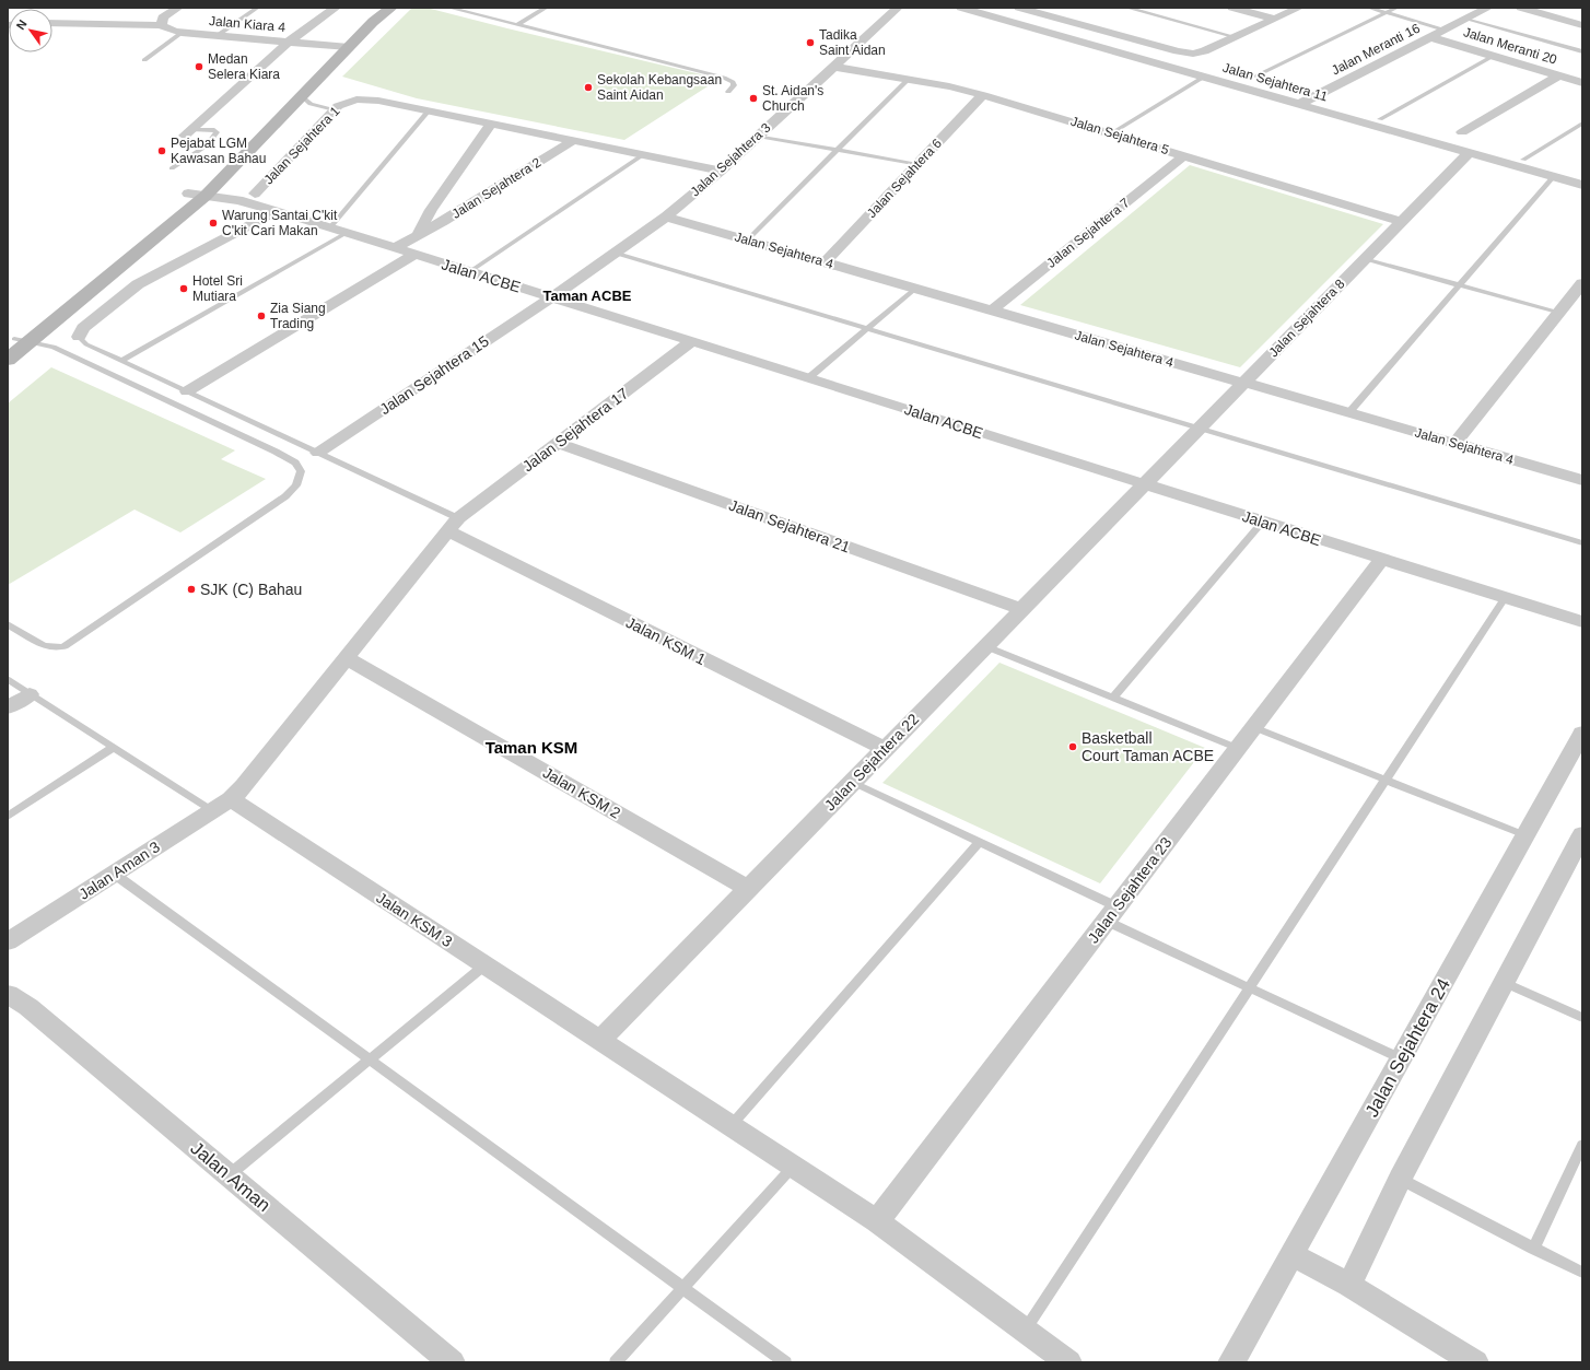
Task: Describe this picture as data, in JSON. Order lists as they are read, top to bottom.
{
  "streets": {
    "street": [
      "Jalan Kiara 4",
      "Jalan Meranti 20",
      "Jalan Meranti 16",
      "Jalan Sejahtera 11",
      "Jalan Sejahtera 5",
      "Jalan Sejahtera 1",
      "Jalan Sejahtera 3",
      "Jalan Sejahtera 6",
      "Jalan Sejahtera 2",
      "Jalan Sejahtera 7",
      "Jalan Sejahtera 4",
      "Jalan ACBE",
      "Jalan Sejahtera 8",
      "Jalan Sejahtera 15",
      "Jalan Sejahtera 17",
      "Jalan Sejahtera 21",
      "Jalan KSM 1",
      "Jalan Sejahtera 22",
      "Jalan KSM 2",
      "Jalan Aman 3",
      "Jalan Sejahtera 23",
      "Jalan KSM 3",
      "Jalan Sejahtera 24",
      "Jalan Aman"
    ]
  },
  "crossings": [
    ["Jalan Meranti 20", "Jalan Meranti 16"],
    ["Jalan Meranti 16", "Jalan Sejahtera 11"],
    ["Jalan Sejahtera 11", "Jalan Sejahtera 8"],
    ["Jalan Sejahtera 5", "Jalan Sejahtera 3"],
    ["Jalan Sejahtera 5", "Jalan Sejahtera 6"],
    ["Jalan Sejahtera 5", "Jalan Sejahtera 7"],
    ["Jalan Sejahtera 5", "Jalan Sejahtera 8"],
    ["Jalan Sejahtera 1", "Jalan ACBE"],
    ["Jalan Sejahtera 3", "Jalan Sejahtera 4"],
    ["Jalan Sejahtera 3", "Jalan ACBE"],
    ["Jalan Sejahtera 3", "Jalan Sejahtera 15"],
    ["Jalan Sejahtera 6", "Jalan Sejahtera 4"],
    ["Jalan Sejahtera 2", "Jalan ACBE"],
    ["Jalan Sejahtera 7", "Jalan Sejahtera 4"],
    ["Jalan Sejahtera 4", "Jalan Sejahtera 8"],
    ["Jalan ACBE", "Jalan Sejahtera 8"],
    ["Jalan ACBE", "Jalan Sejahtera 15"],
    ["Jalan ACBE", "Jalan Sejahtera 17"],
    ["Jalan ACBE", "Jalan Sejahtera 22"],
    ["Jalan ACBE", "Jalan Sejahtera 23"],
    ["Jalan Sejahtera 8", "Jalan Sejahtera 22"],
    ["Jalan Sejahtera 17", "Jalan Sejahtera 21"],
    ["Jalan Sejahtera 17", "Jalan KSM 1"],
    ["Jalan Sejahtera 17", "Jalan KSM 2"],
    ["Jalan Sejahtera 17", "Jalan Aman 3"],
    ["Jalan Sejahtera 21", "Jalan Sejahtera 22"],
    ["Jalan KSM 1", "Jalan Sejahtera 22"],
    ["Jalan Sejahtera 22", "Jalan KSM 2"],
    ["Jalan Sejahtera 22", "Jalan KSM 3"],
    ["Jalan KSM 2", "Jalan Aman 3"],
    ["Jalan Aman 3", "Jalan KSM 3"],
    ["Jalan Sejahtera 23", "Jalan KSM 3"]
  ],
  "districts": ["Taman ACBE", "Taman KSM"],
  "places": [
    "Tadika Saint Aidan",
    "Medan Selera Kiara",
    "Sekolah Kebangsaan Saint Aidan",
    "St. Aidan's Church",
    "Pejabat LGM Kawasan Bahau",
    "Warung Santai C'kit C'kit Cari Makan",
    "Hotel Sri Mutiara",
    "Zia Siang Trading",
    "SJK (C) Bahau",
    "Basketball Court Taman ACBE"
  ],
  "north": "top left"
}
